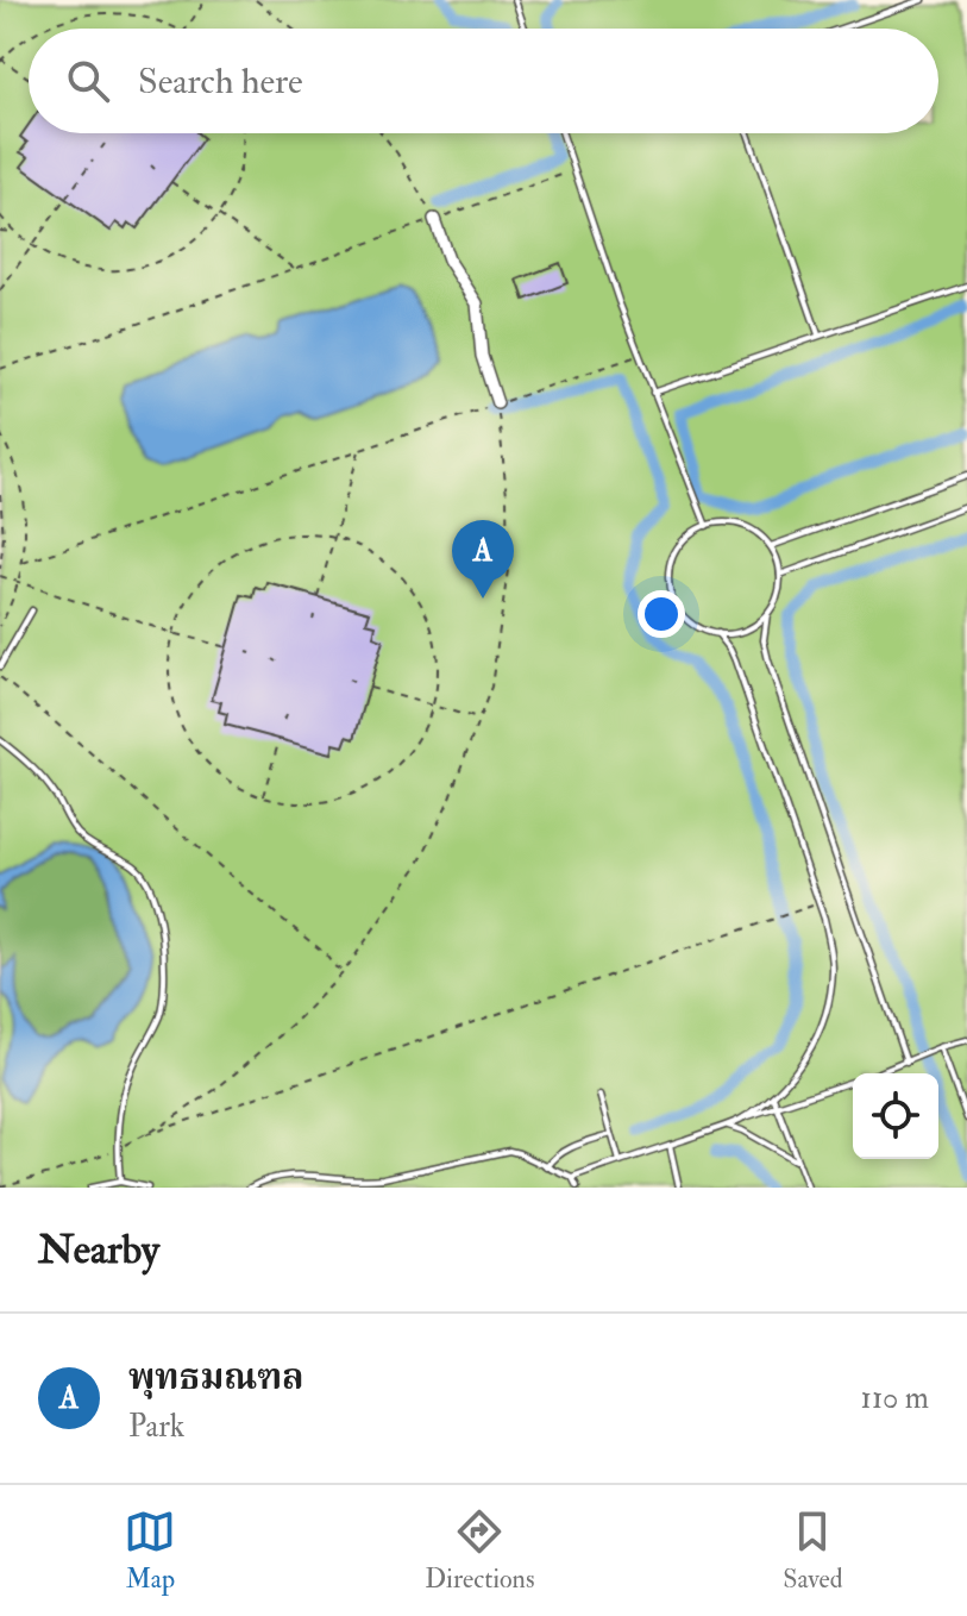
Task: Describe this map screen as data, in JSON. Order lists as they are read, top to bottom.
{
  "page": {
    "search": "Search here",
    "pins": "A",
    "heading": "Nearby",
    "list": [
      {
        "mark": "A",
        "name": "พุทธมณฑล",
        "note": "Park",
        "value": "110 m"
      }
    ],
    "nav": ["Map", "Directions", "Saved"]
  }
}
